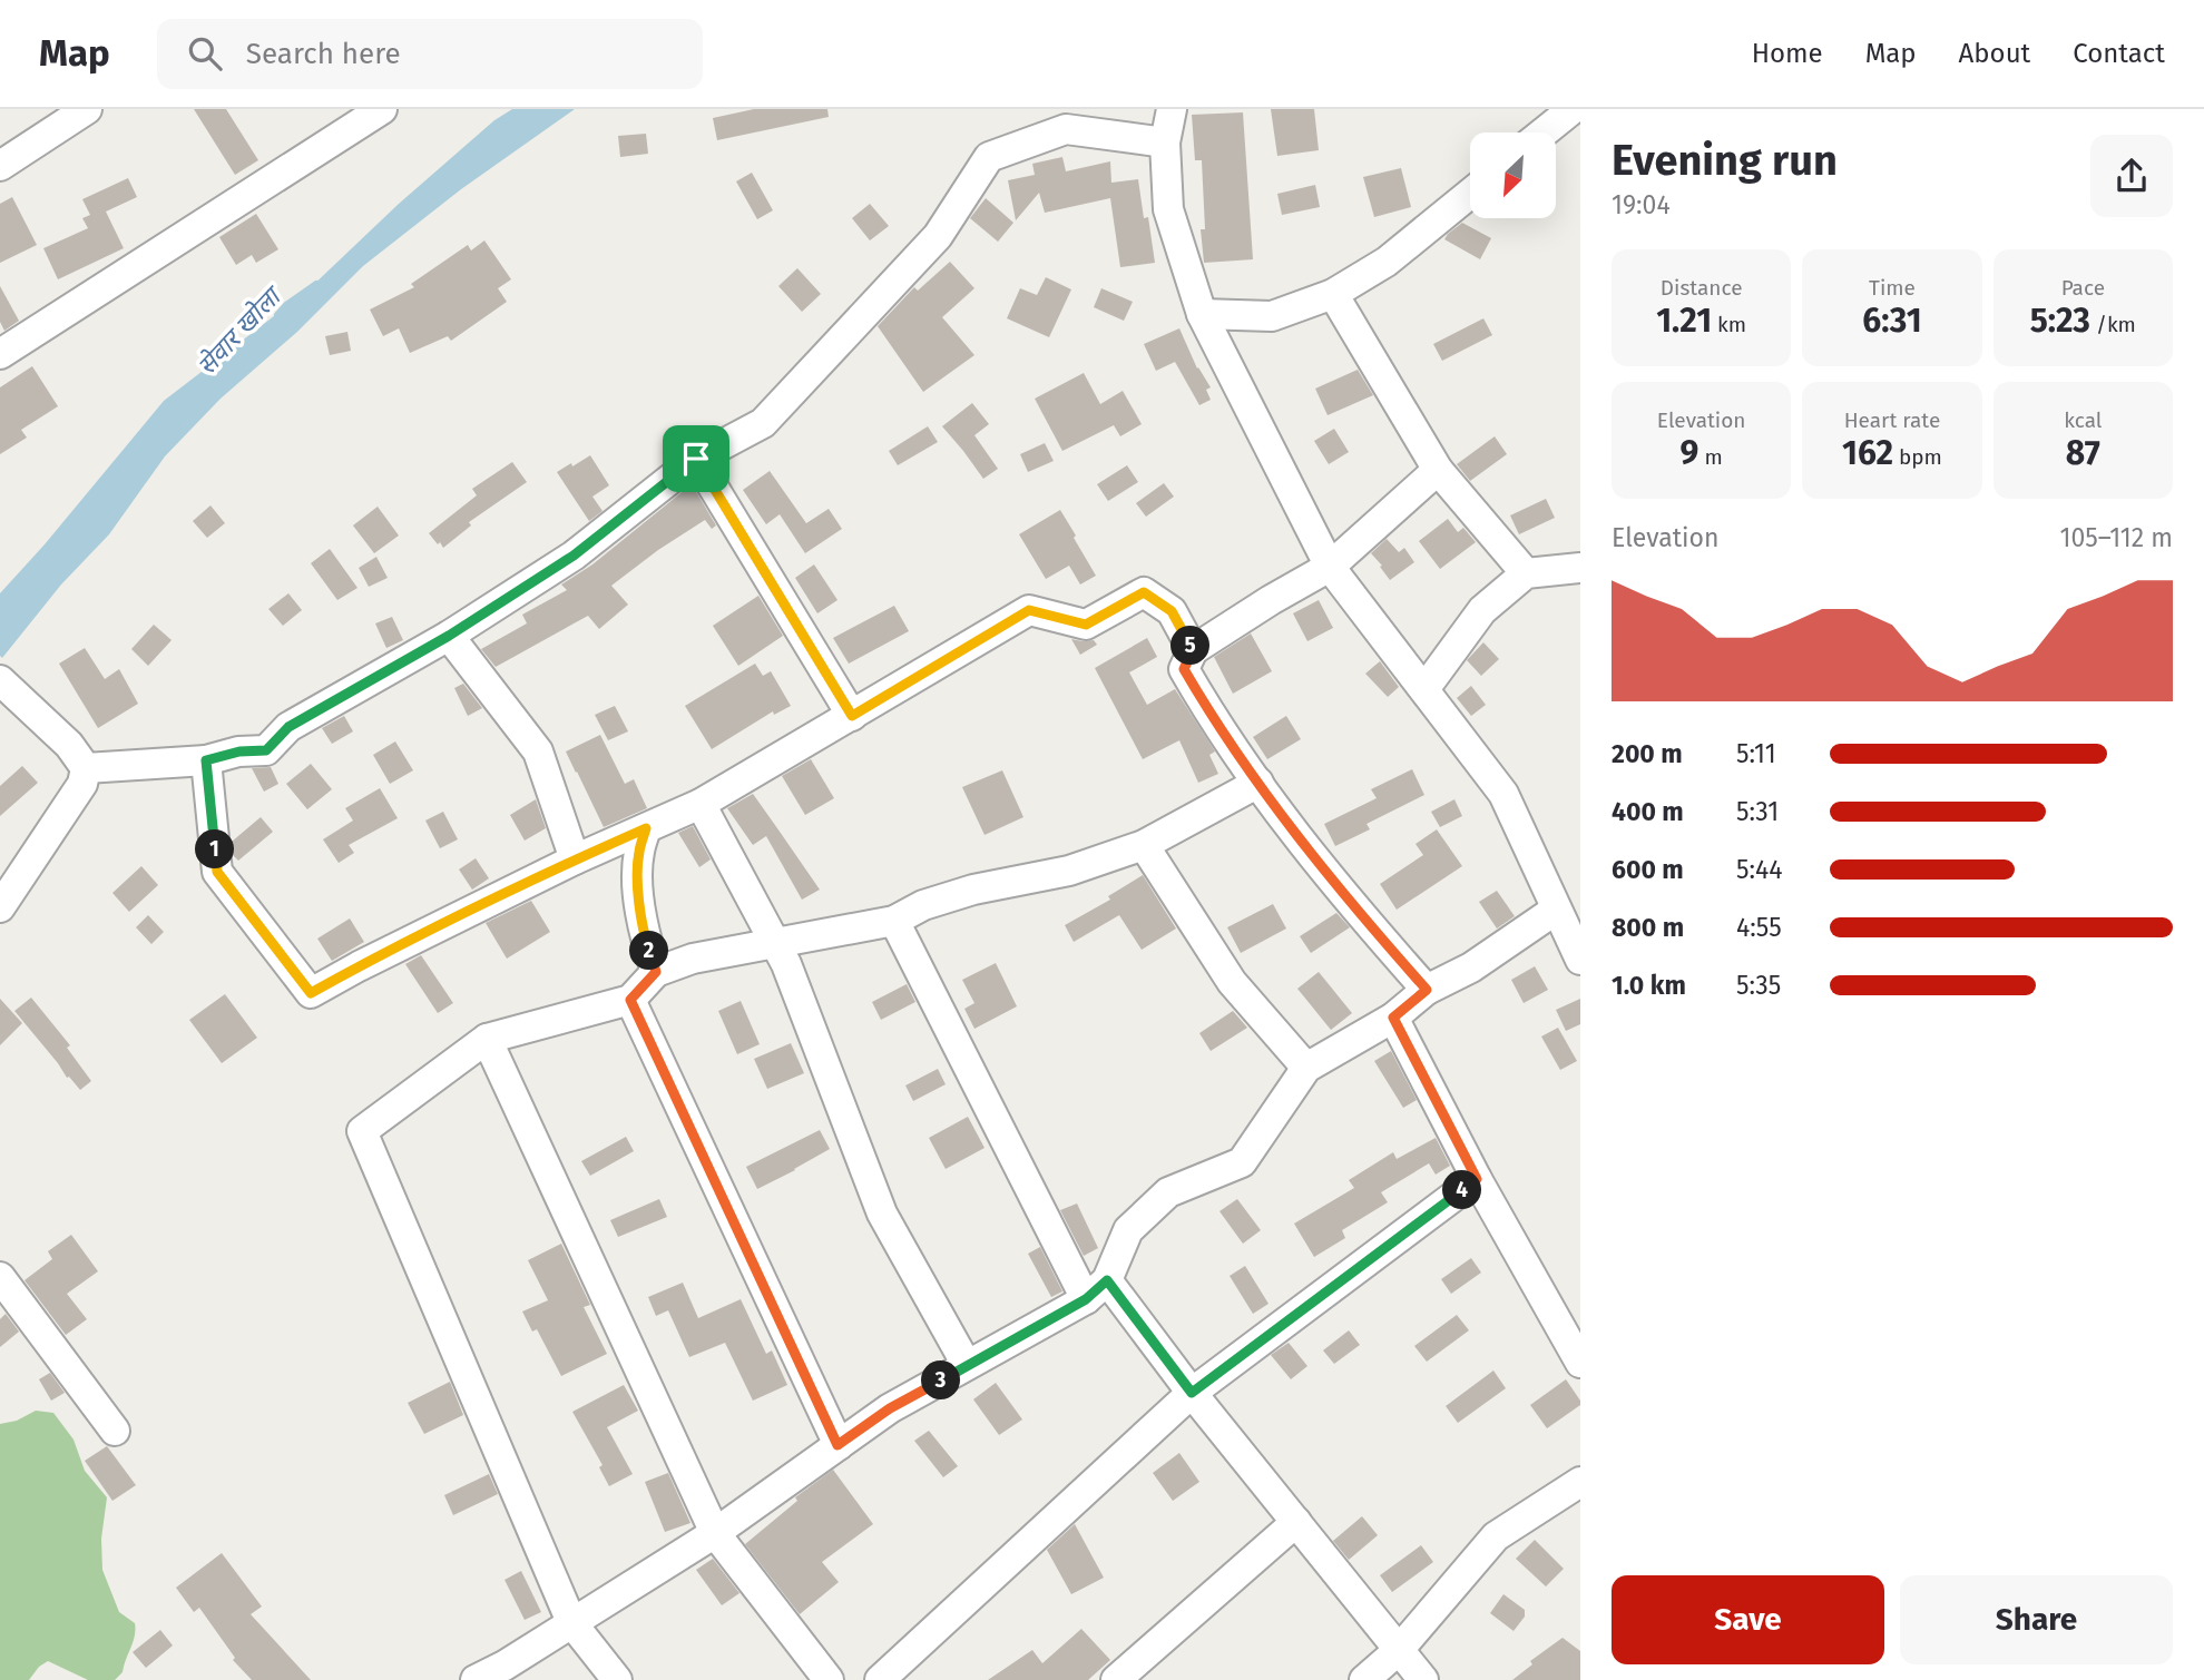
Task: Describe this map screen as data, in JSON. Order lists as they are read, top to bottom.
{
  "water": ["सेवार खोला"],
  "north": "bottom left",
  "page": {
    "header": "Map",
    "search": "Search here",
    "nav": [
      "Home",
      "Map",
      "About",
      "Contact"
    ],
    "heading": ["Evening run", "19:04"],
    "stats": [
      ["Distance", "1.21 km"],
      ["Time", "6:31"],
      ["Pace", "5:23 /km"],
      ["Elevation", "9 m"],
      ["Heart rate", "162 bpm"],
      ["kcal", "87"]
    ],
    "chart": ["Elevation", "105–112 m"],
    "pins": [
      "5",
      "1",
      "2",
      "4",
      "3"
    ],
    "list": [
      {
        "name": "200 m",
        "note": "5:11"
      },
      {
        "name": "400 m",
        "note": "5:31"
      },
      {
        "name": "600 m",
        "note": "5:44"
      },
      {
        "name": "800 m",
        "note": "4:55"
      },
      {
        "name": "1.0 km",
        "note": "5:35"
      }
    ],
    "buttons": ["Save", "Share"]
  }
}
